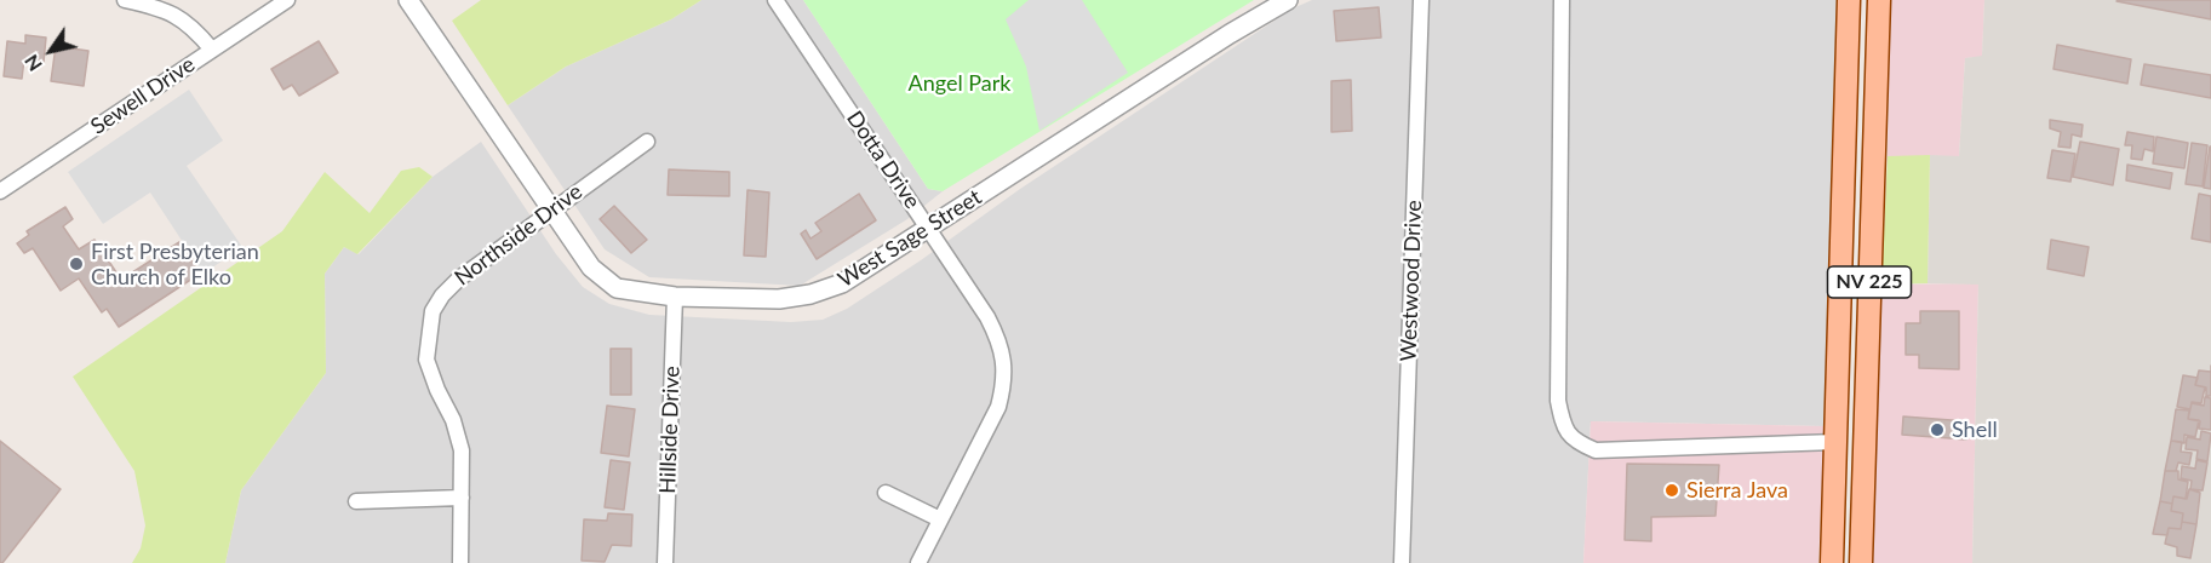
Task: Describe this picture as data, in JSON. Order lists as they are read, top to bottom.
{
  "streets": {
    "main road": ["NV 225"],
    "street": [
      "Sewell Drive",
      "Dotta Drive",
      "Northside Drive",
      "West Sage Street",
      "Westwood Drive",
      "Hillside Drive"
    ]
  },
  "crossings": [
    ["Dotta Drive", "West Sage Street"],
    ["Northside Drive", "West Sage Street"],
    ["West Sage Street", "Hillside Drive"]
  ],
  "parks": ["Angel Park"],
  "places": ["First Presbyterian Church of Elko", "Shell", "Sierra Java"],
  "north": "bottom left"
}
